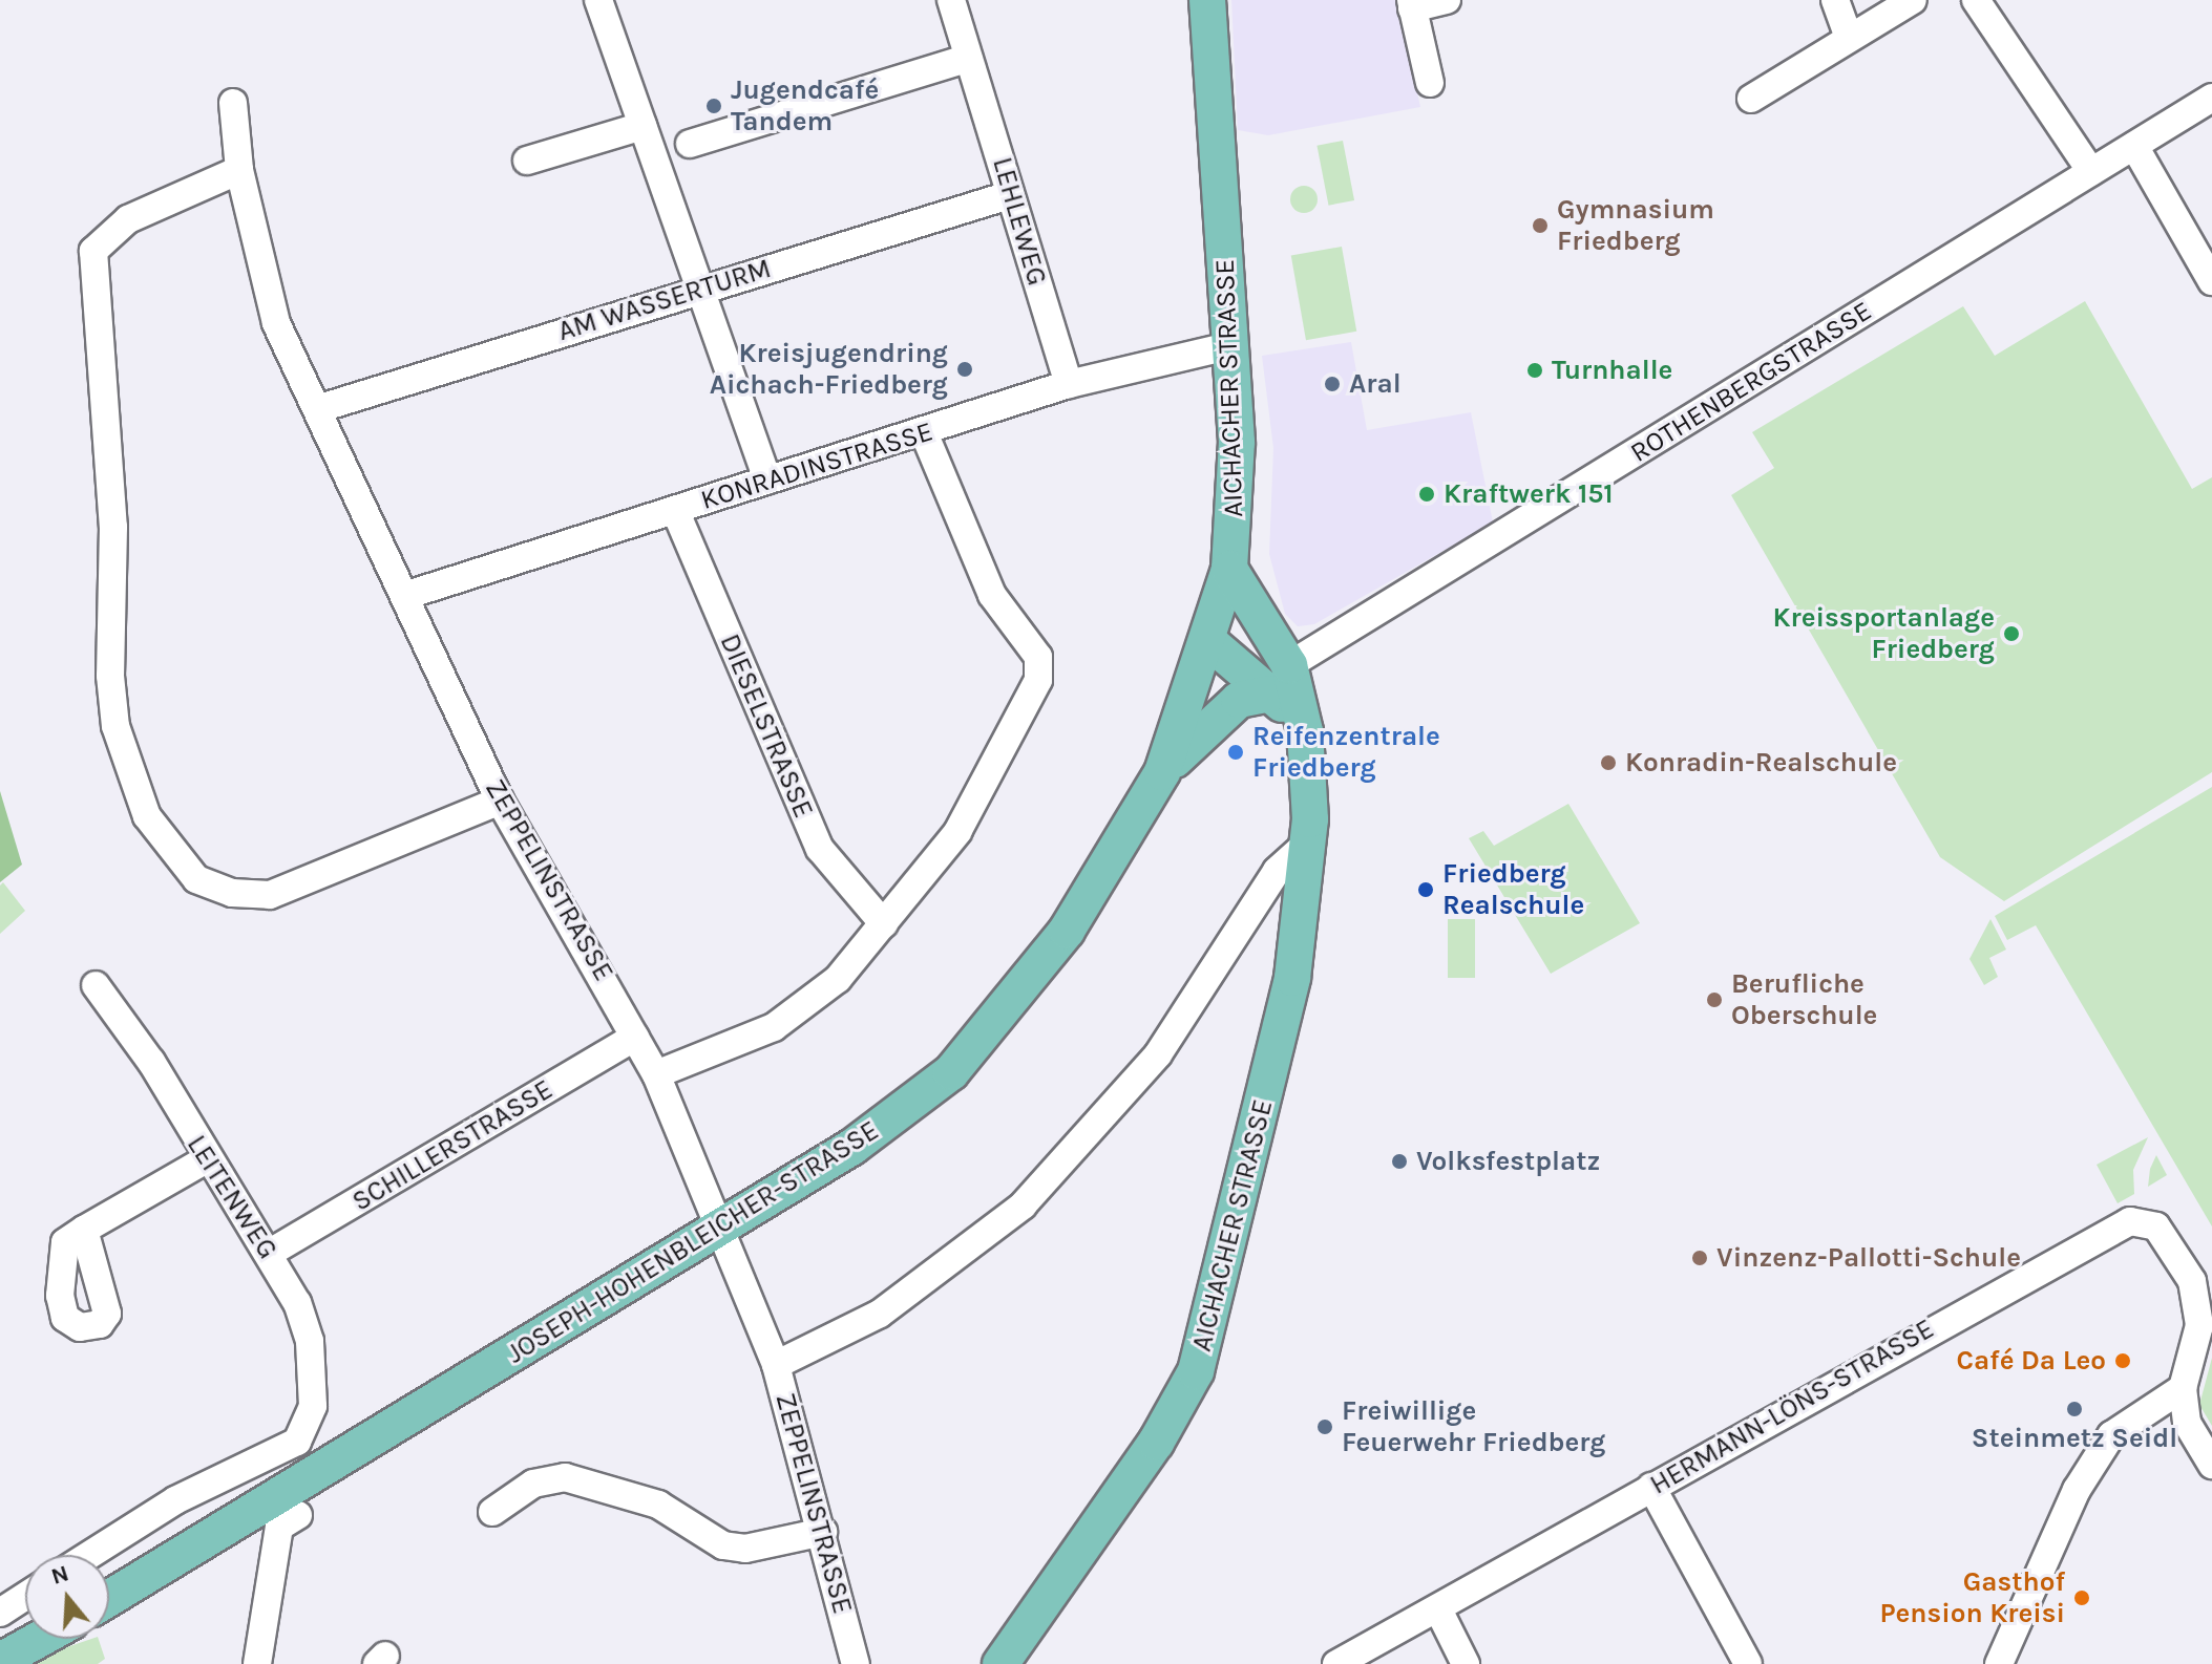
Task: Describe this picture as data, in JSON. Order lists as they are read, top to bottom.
{
  "streets": {
    "main road": ["AICHACHER STRASSE", "JOSEPH-HOHENBLEICHER-STRASSE"],
    "street": [
      "LEHLEWEG",
      "AM WASSERTURM",
      "ROTHENBERGSTRASSE",
      "KONRADINSTRASSE",
      "DIESELSTRASSE",
      "ZEPPELINSTRASSE",
      "SCHILLERSTRASSE",
      "LEITENWEG",
      "HERMANN-LÖNS-STRASSE"
    ]
  },
  "crossings": [
    ["LEHLEWEG", "AM WASSERTURM"],
    ["LEHLEWEG", "KONRADINSTRASSE"],
    ["AM WASSERTURM", "ZEPPELINSTRASSE"],
    ["ROTHENBERGSTRASSE", "AICHACHER STRASSE"],
    ["AICHACHER STRASSE", "KONRADINSTRASSE"],
    ["AICHACHER STRASSE", "JOSEPH-HOHENBLEICHER-STRASSE"],
    ["KONRADINSTRASSE", "DIESELSTRASSE"],
    ["KONRADINSTRASSE", "ZEPPELINSTRASSE"],
    ["ZEPPELINSTRASSE", "SCHILLERSTRASSE"],
    ["ZEPPELINSTRASSE", "JOSEPH-HOHENBLEICHER-STRASSE"],
    ["SCHILLERSTRASSE", "LEITENWEG"]
  ],
  "places": [
    "Jugendcafé Tandem",
    "Gymnasium Friedberg",
    "Kreisjugendring Aichach-Friedberg",
    "Turnhalle",
    "Aral",
    "Kraftwerk 151",
    "Kreissportanlage Friedberg",
    "Reifenzentrale Friedberg",
    "Konradin-Realschule",
    "Friedberg Realschule",
    "Berufliche Oberschule",
    "Volksfestplatz",
    "Vinzenz-Pallotti-Schule",
    "Café Da Leo",
    "Steinmetz Seidl",
    "Freiwillige Feuerwehr Friedberg",
    "Gasthof Pension Kreisi"
  ],
  "north": "top"
}
